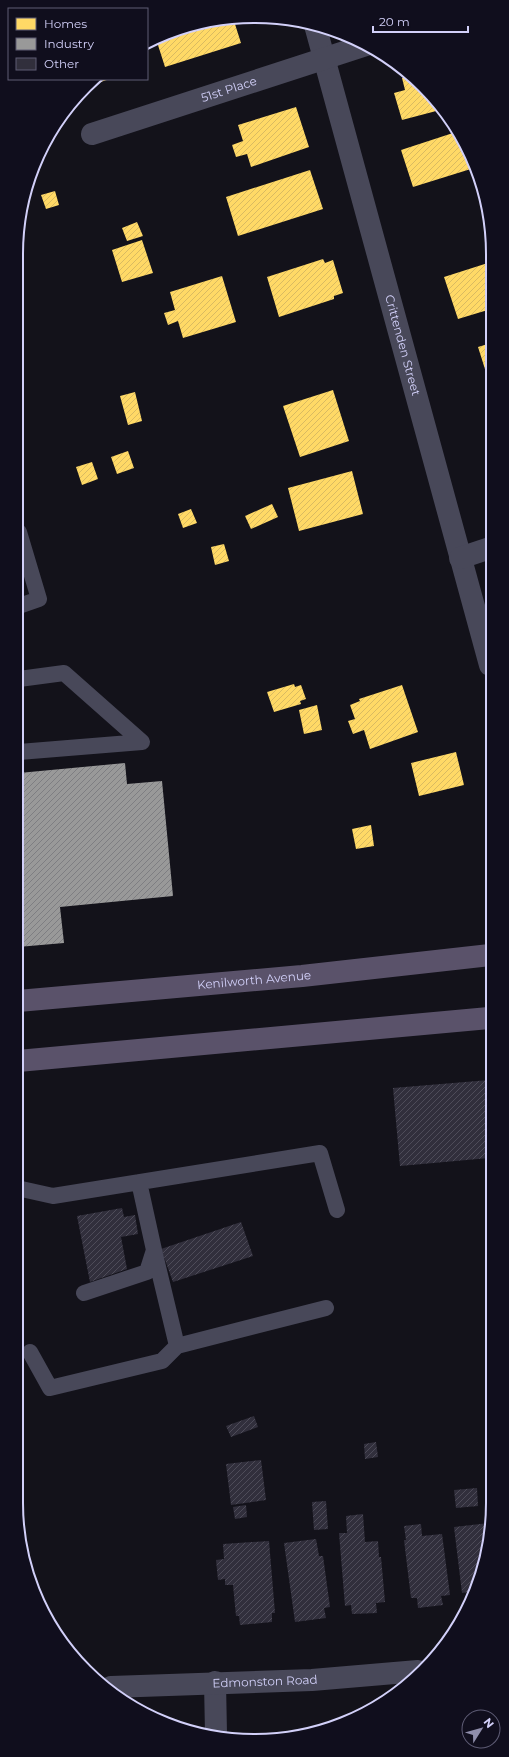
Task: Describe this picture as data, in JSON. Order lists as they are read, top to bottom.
{
  "streets": {
    "main road": ["Kenilworth Avenue"],
    "street": ["51st Place", "Crittenden Street", "Edmonston Road"]
  },
  "crossings": [
    ["51st Place", "Crittenden Street"]
  ],
  "legend": ["Homes", "Industry", "Other"],
  "scale_bar": "20 m",
  "north": "top right"
}
